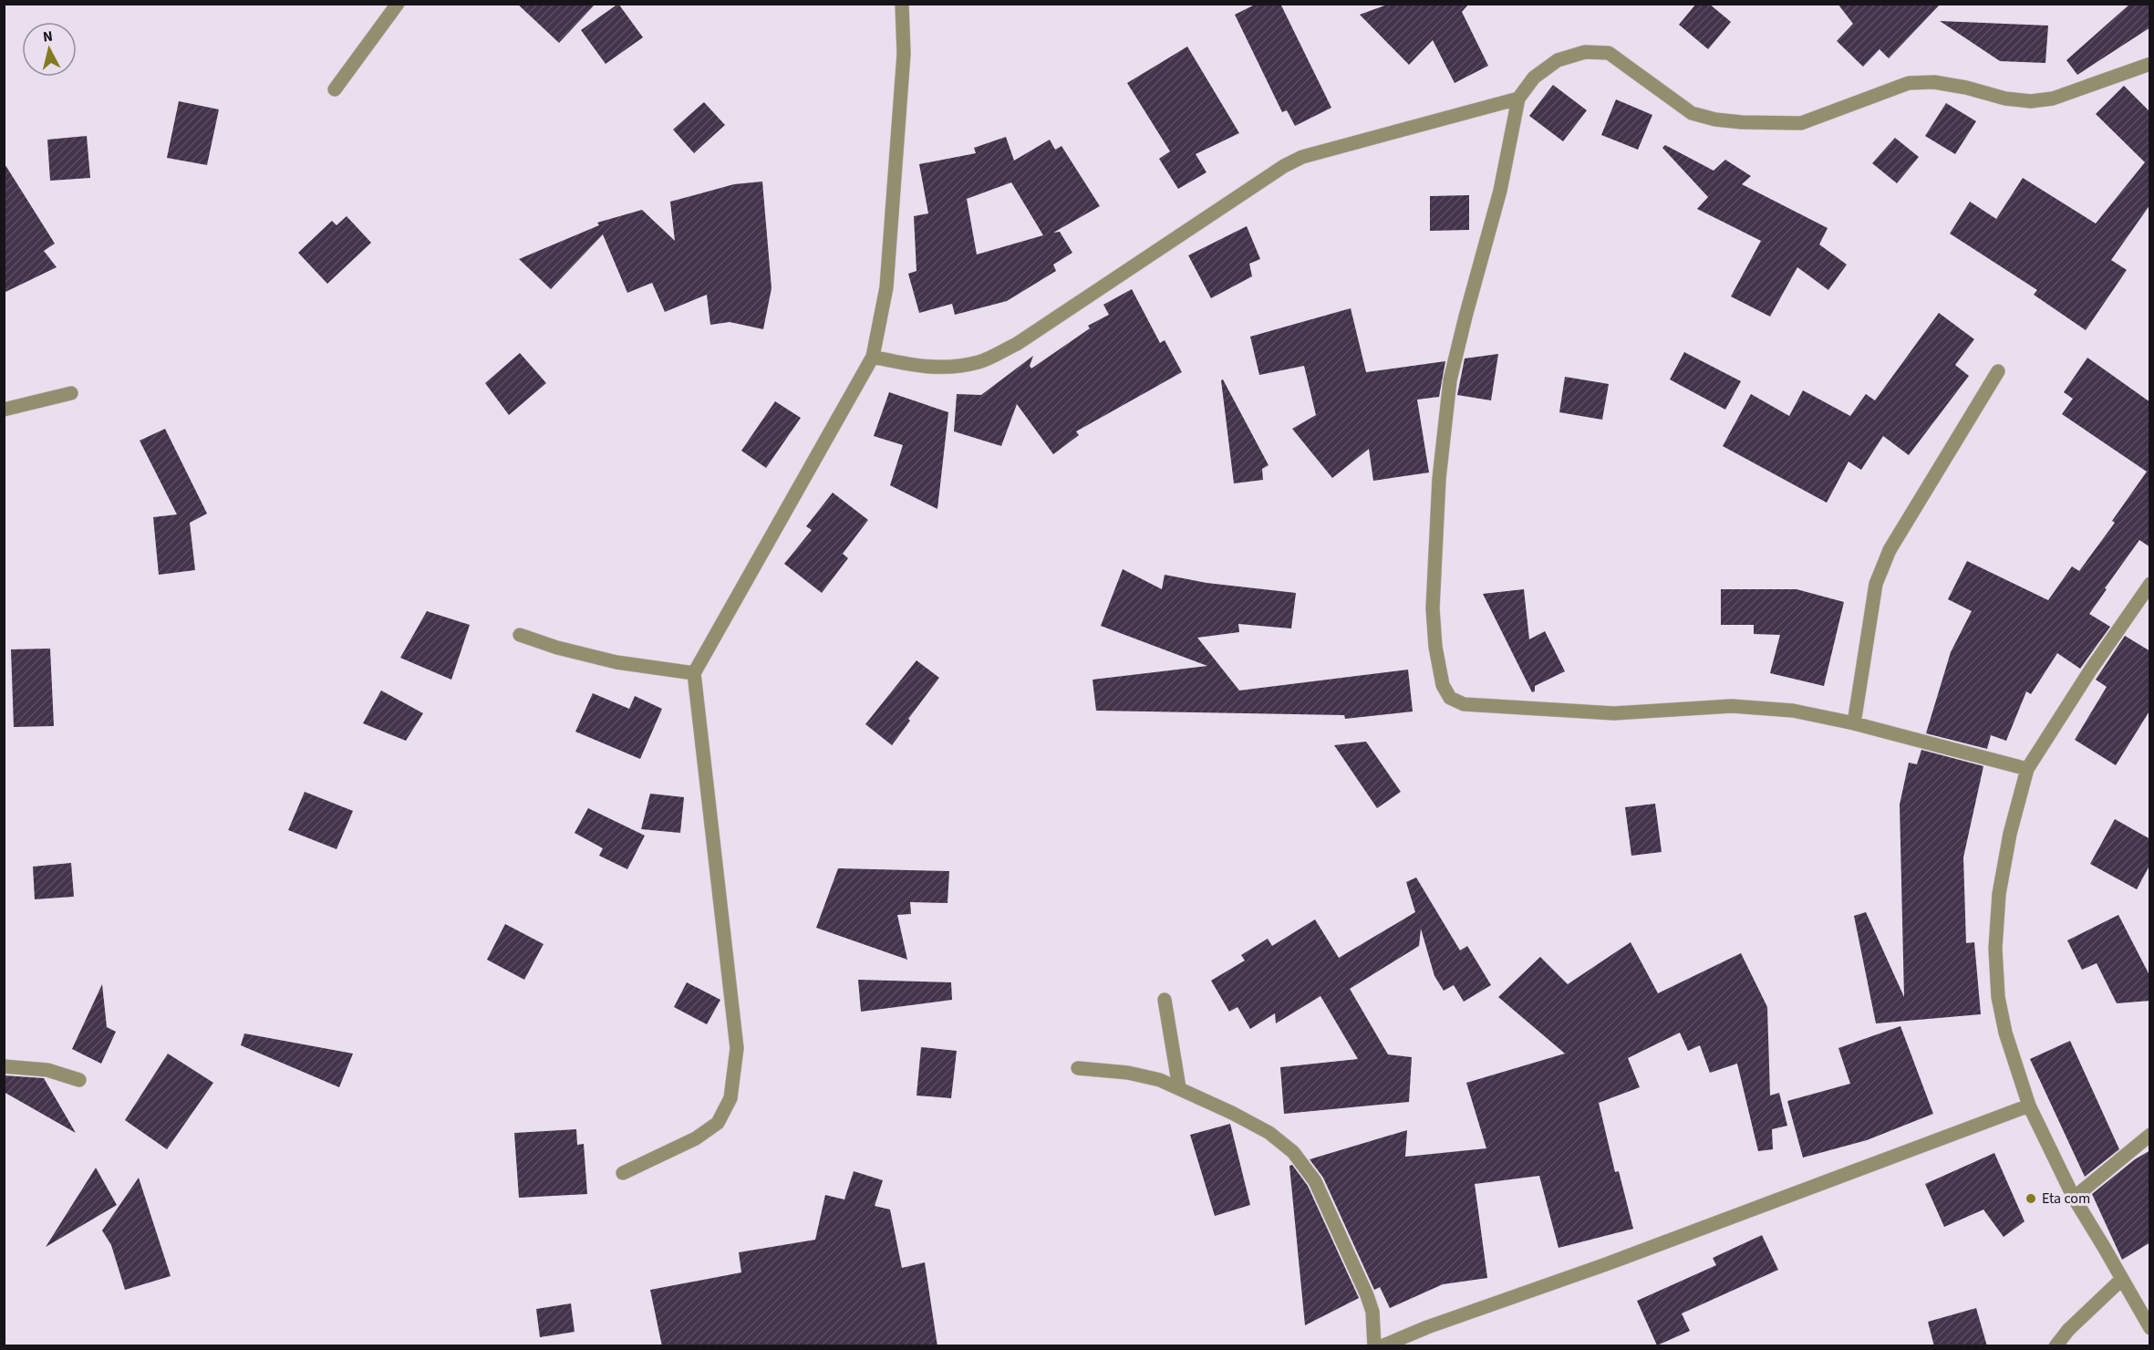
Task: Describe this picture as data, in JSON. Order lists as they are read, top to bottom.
{
  "places": ["Eta com"],
  "north": "top"
}
